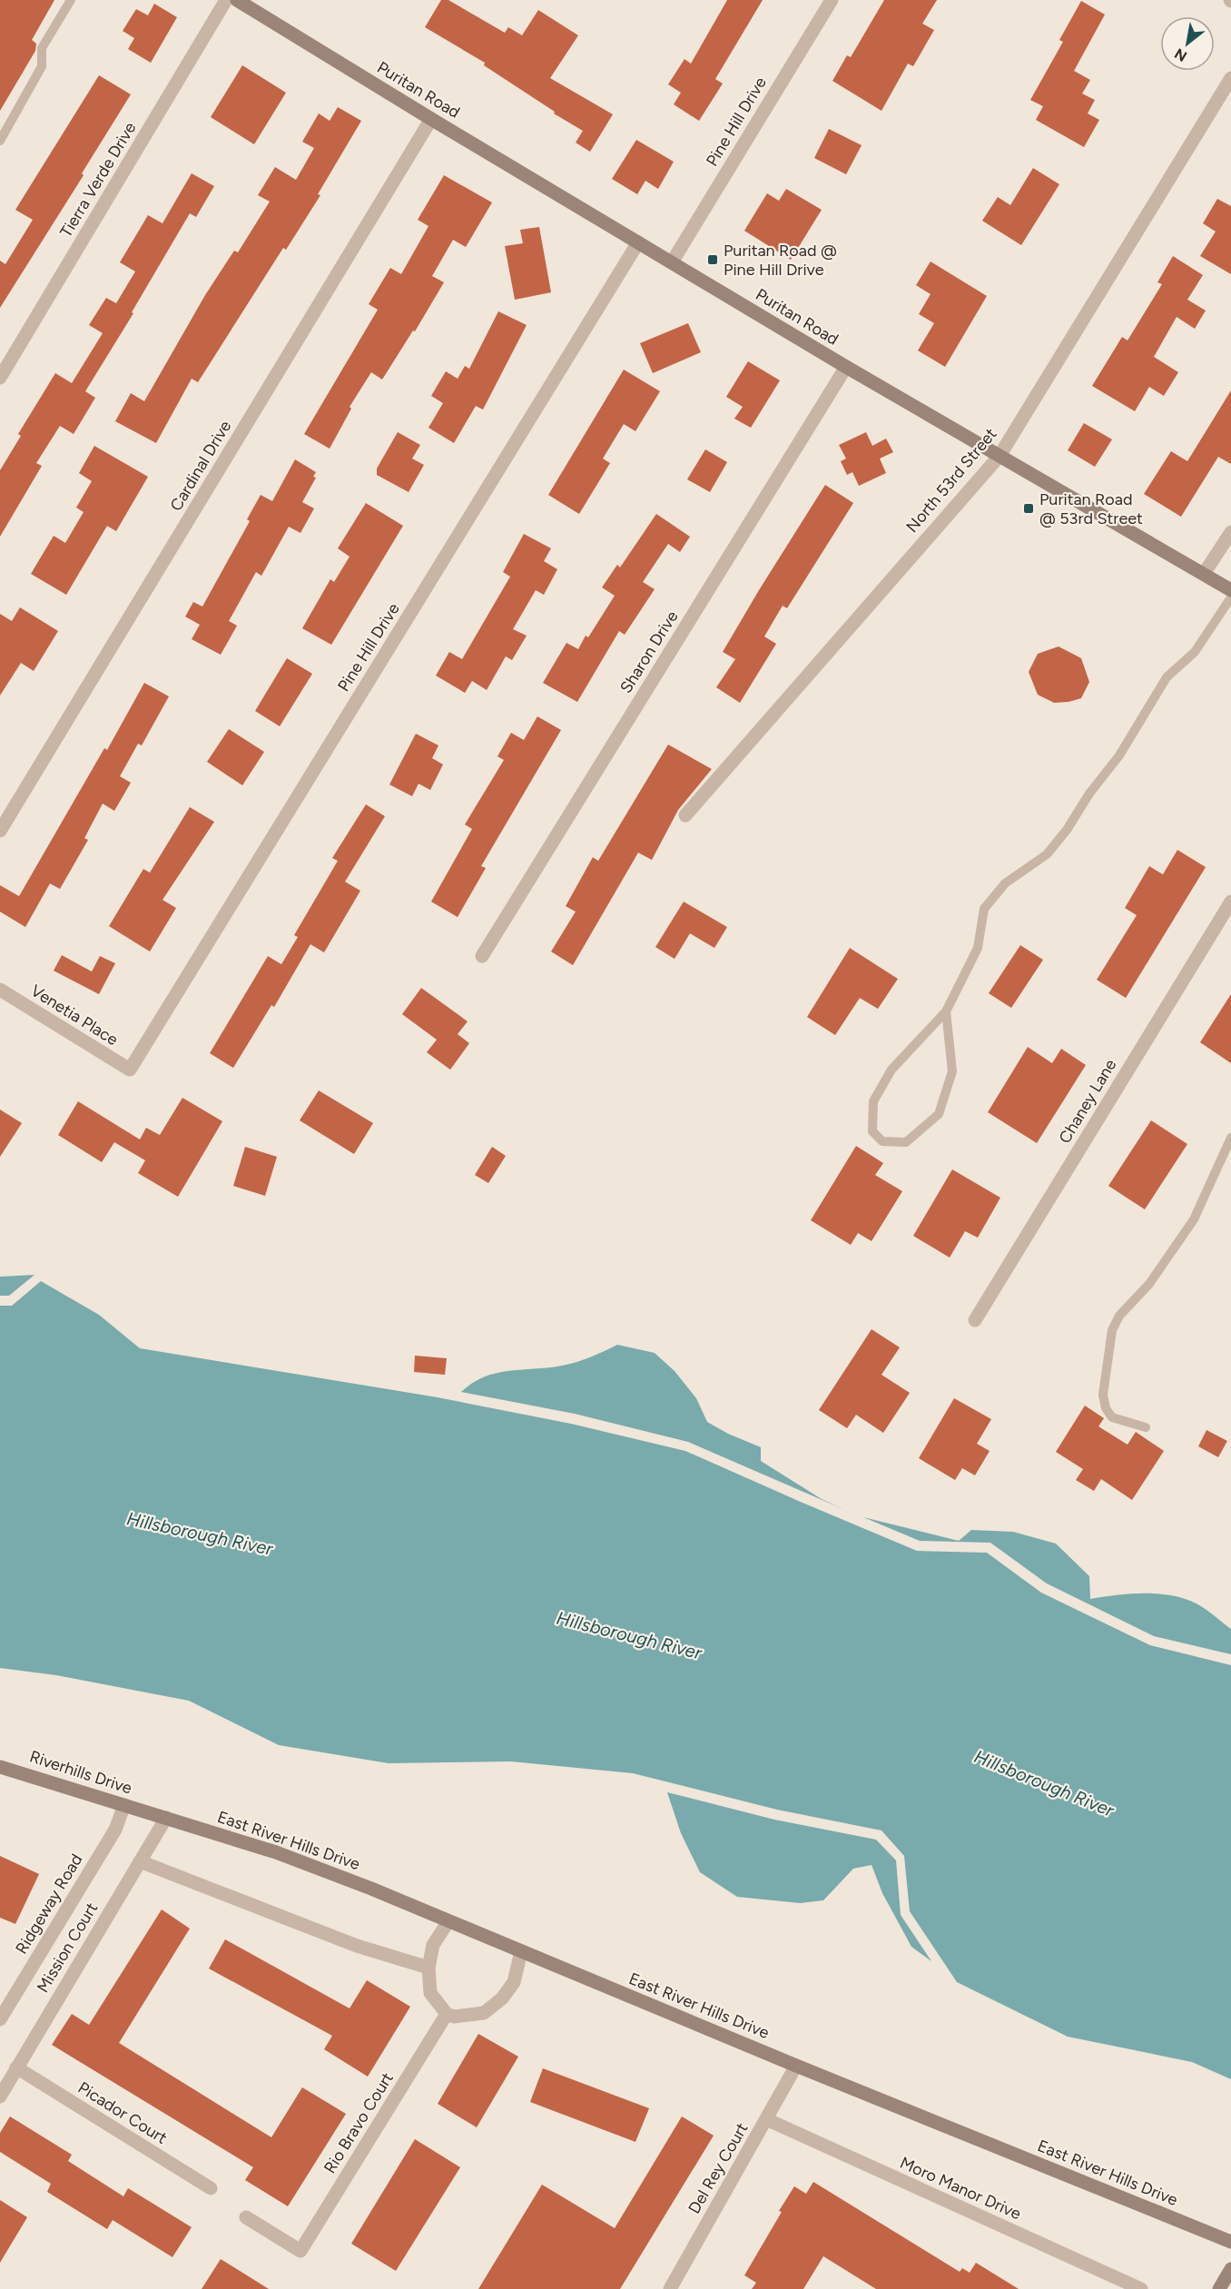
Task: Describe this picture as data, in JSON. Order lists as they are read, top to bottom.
{
  "streets": {
    "street": [
      "Puritan Road",
      "Pine Hill Drive",
      "Tierra Verde Drive",
      "Cardinal Drive",
      "North 53rd Street",
      "Sharon Drive",
      "Venetia Place",
      "Chaney Lane",
      "Riverhills Drive",
      "East River Hills Drive",
      "Ridgeway Road",
      "Mission Court",
      "Picador Court",
      "Rio Bravo Court",
      "Del Rey Court",
      "Moro Manor Drive"
    ]
  },
  "crossings": [
    ["Puritan Road", "Pine Hill Drive"],
    ["Puritan Road", "Cardinal Drive"],
    ["Puritan Road", "North 53rd Street"],
    ["Puritan Road", "Sharon Drive"],
    ["Pine Hill Drive", "Venetia Place"],
    ["Riverhills Drive", "East River Hills Drive"],
    ["Riverhills Drive", "Ridgeway Road"],
    ["East River Hills Drive", "Mission Court"],
    ["East River Hills Drive", "Rio Bravo Court"],
    ["East River Hills Drive", "Del Rey Court"],
    ["Mission Court", "Picador Court"],
    ["Del Rey Court", "Moro Manor Drive"]
  ],
  "water": ["Hillsborough River"],
  "places": {
    "transit": ["Puritan Road @ Pine Hill Drive", "Puritan Road @ 53rd Street"]
  },
  "north": "bottom left"
}
